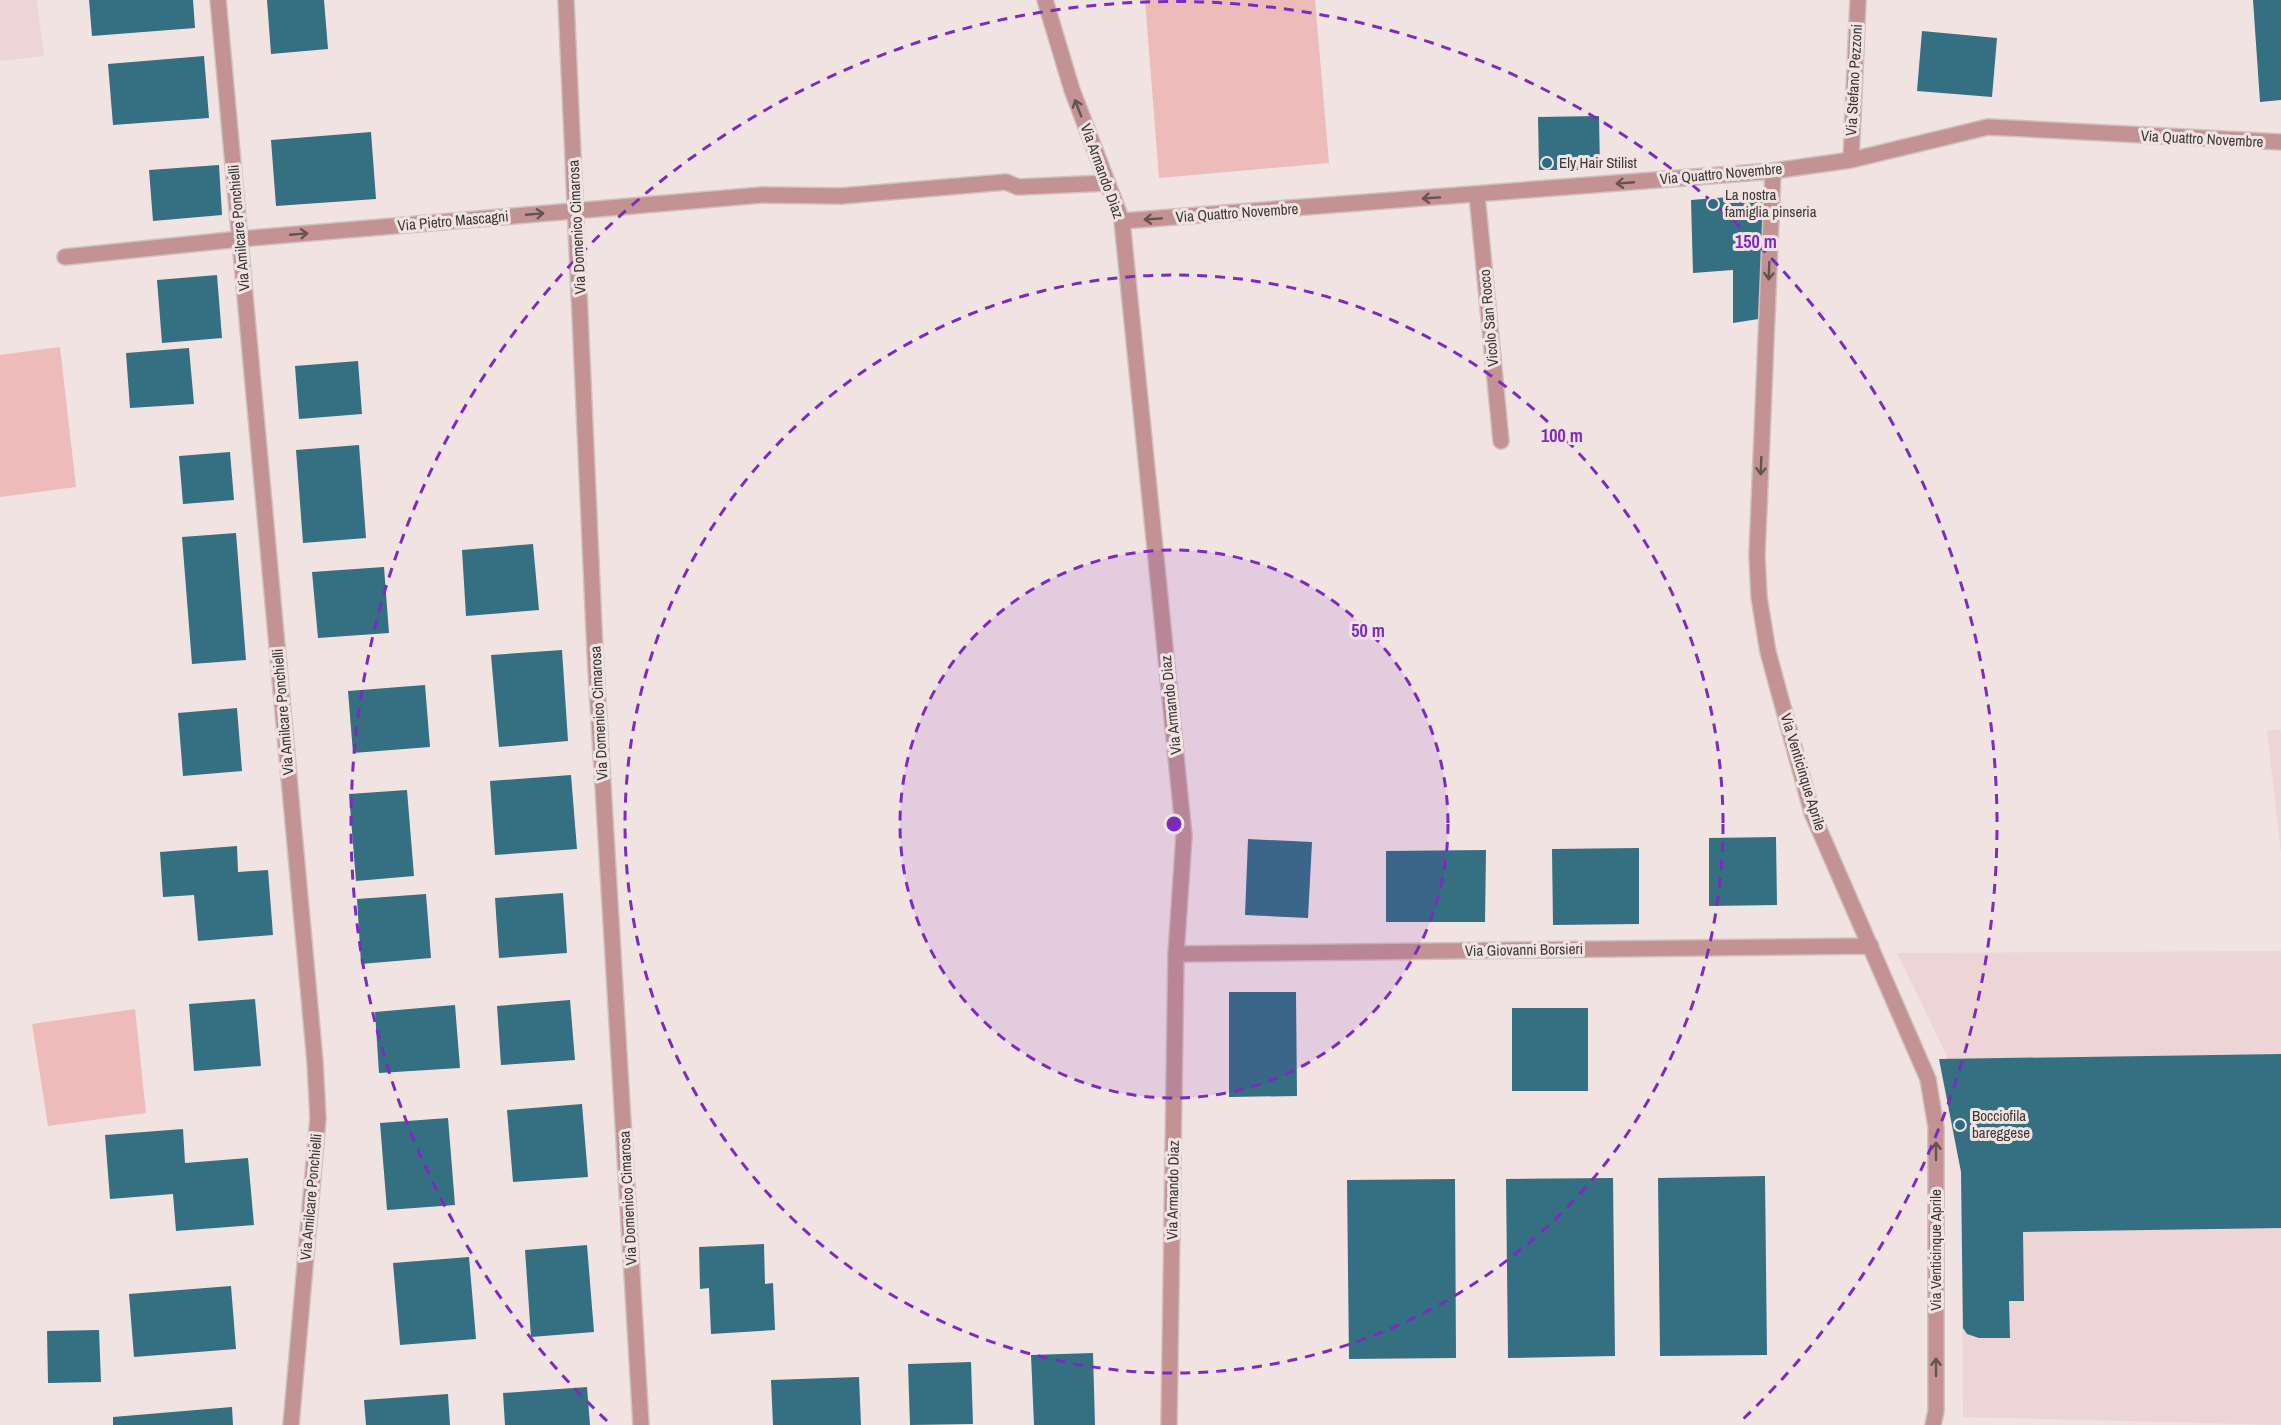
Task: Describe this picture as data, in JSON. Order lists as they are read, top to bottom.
{
  "streets": {
    "street": [
      "Via Stefano Pezzoni",
      "Via Quattro Novembre",
      "Via Armando Diaz",
      "Via Pietro Mascagni",
      "Via Domenico Cimarosa",
      "Via Amilcare Ponchielli",
      "Vicolo San Rocco",
      "Via Venticinque Aprile",
      "Via Giovanni Borsieri"
    ]
  },
  "crossings": [
    ["Via Stefano Pezzoni", "Via Quattro Novembre"],
    ["Via Quattro Novembre", "Via Armando Diaz"],
    ["Via Quattro Novembre", "Vicolo San Rocco"],
    ["Via Quattro Novembre", "Via Venticinque Aprile"],
    ["Via Armando Diaz", "Via Pietro Mascagni"],
    ["Via Armando Diaz", "Via Giovanni Borsieri"],
    ["Via Pietro Mascagni", "Via Domenico Cimarosa"],
    ["Via Pietro Mascagni", "Via Amilcare Ponchielli"],
    ["Via Venticinque Aprile", "Via Giovanni Borsieri"]
  ],
  "one_way": ["Via Quattro Novembre"],
  "places": ["Ely Hair Stilist", "La nostra famiglia pinseria", "Bocciofila bareggese"],
  "rings": ["150 m", "100 m", "50 m"]
}
